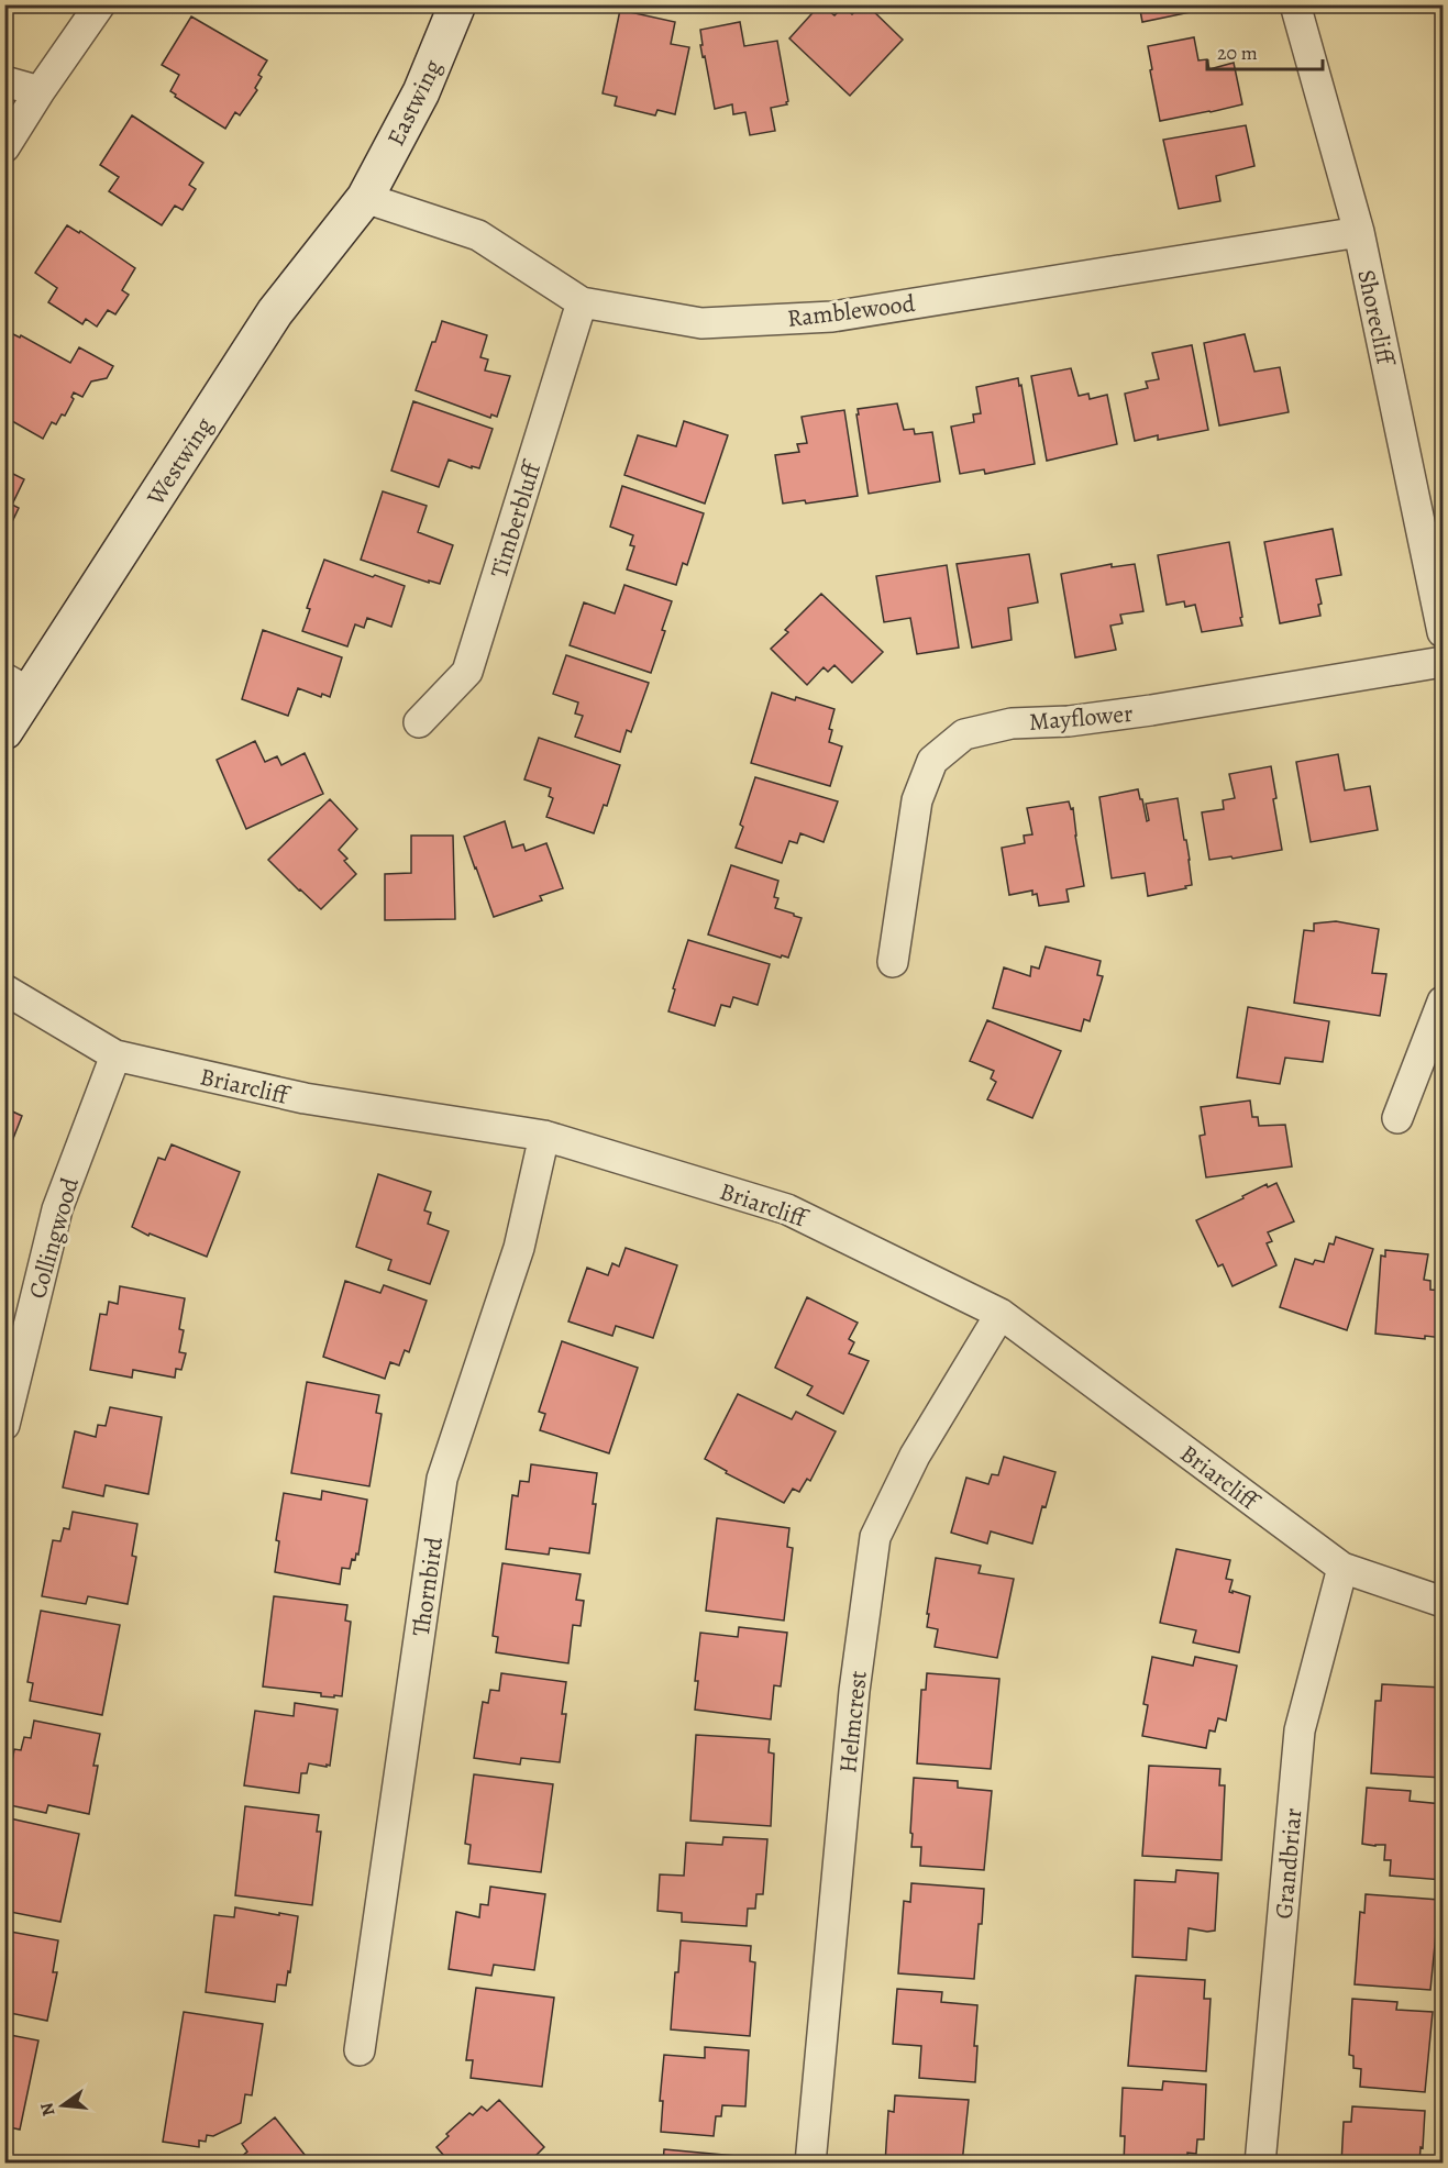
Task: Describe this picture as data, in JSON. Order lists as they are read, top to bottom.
{
  "streets": {
    "street": [
      "Eastwing",
      "Ramblewood",
      "Shorecliff",
      "Westwing",
      "Timberbluff",
      "Mayflower",
      "Briarcliff",
      "Collingwood",
      "Thornbird",
      "Helmcrest",
      "Grandbriar"
    ]
  },
  "crossings": [
    ["Eastwing", "Ramblewood"],
    ["Eastwing", "Westwing"],
    ["Ramblewood", "Shorecliff"],
    ["Ramblewood", "Westwing"],
    ["Ramblewood", "Timberbluff"],
    ["Briarcliff", "Collingwood"],
    ["Briarcliff", "Thornbird"],
    ["Briarcliff", "Helmcrest"],
    ["Briarcliff", "Grandbriar"]
  ],
  "scale_bar": "20 m",
  "north": "left"
}
